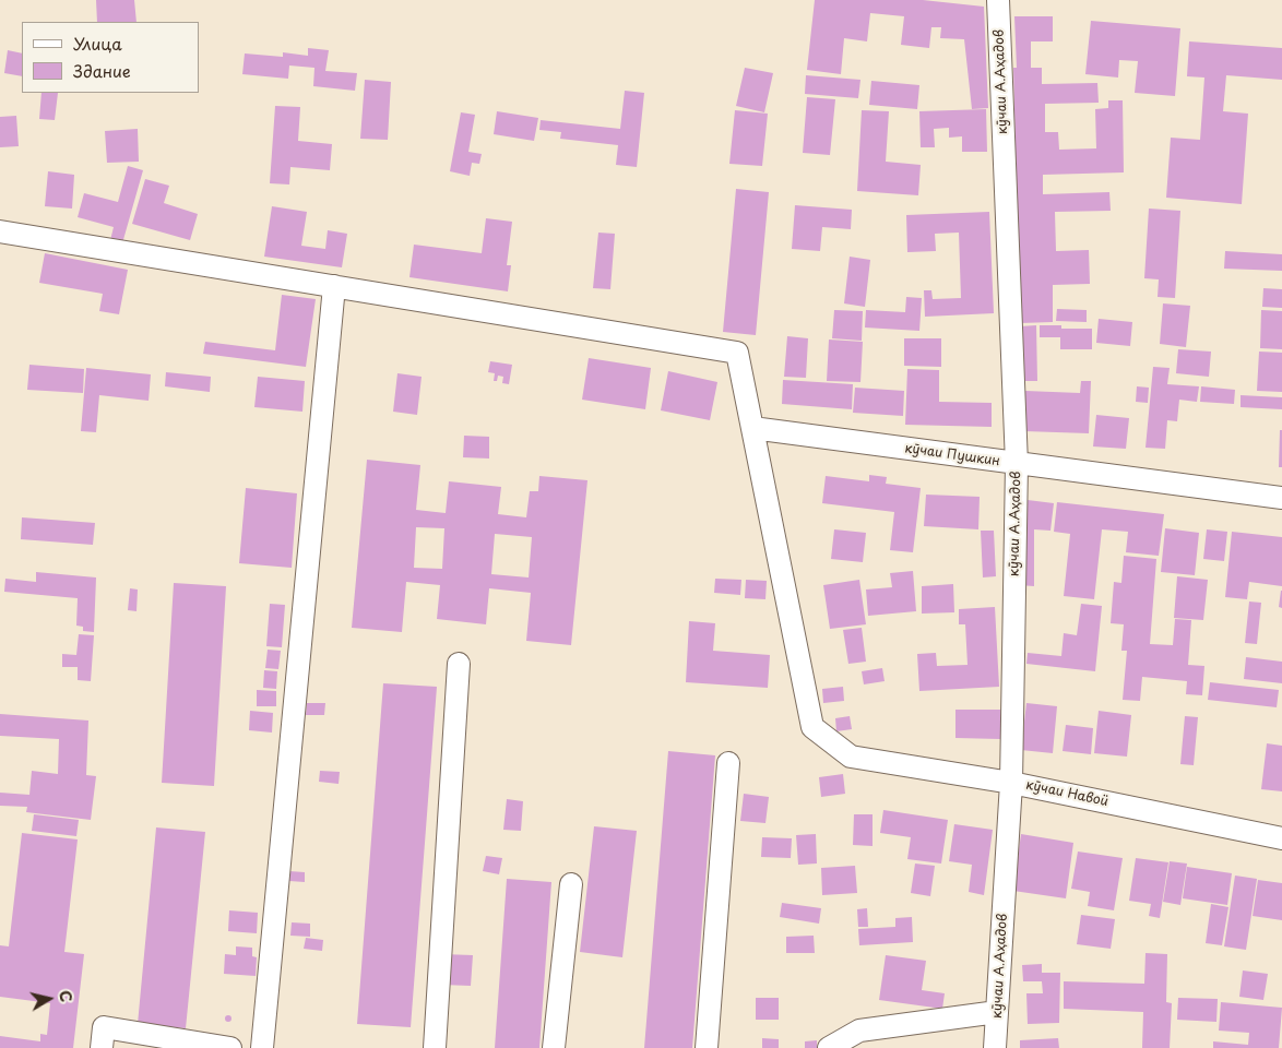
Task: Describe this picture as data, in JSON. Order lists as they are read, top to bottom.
{
  "streets": {
    "street": ["кӯчаи А.Аҳадов", "кӯчаи Пушкин", "кӯчаи Навоӣ"]
  },
  "crossings": [
    ["кӯчаи А.Аҳадов", "кӯчаи Пушкин"],
    ["кӯчаи А.Аҳадов", "кӯчаи Навоӣ"],
    ["кӯчаи Пушкин", "кӯчаи Навоӣ"]
  ],
  "legend": ["Улица", "Здание"],
  "north": "right"
}
